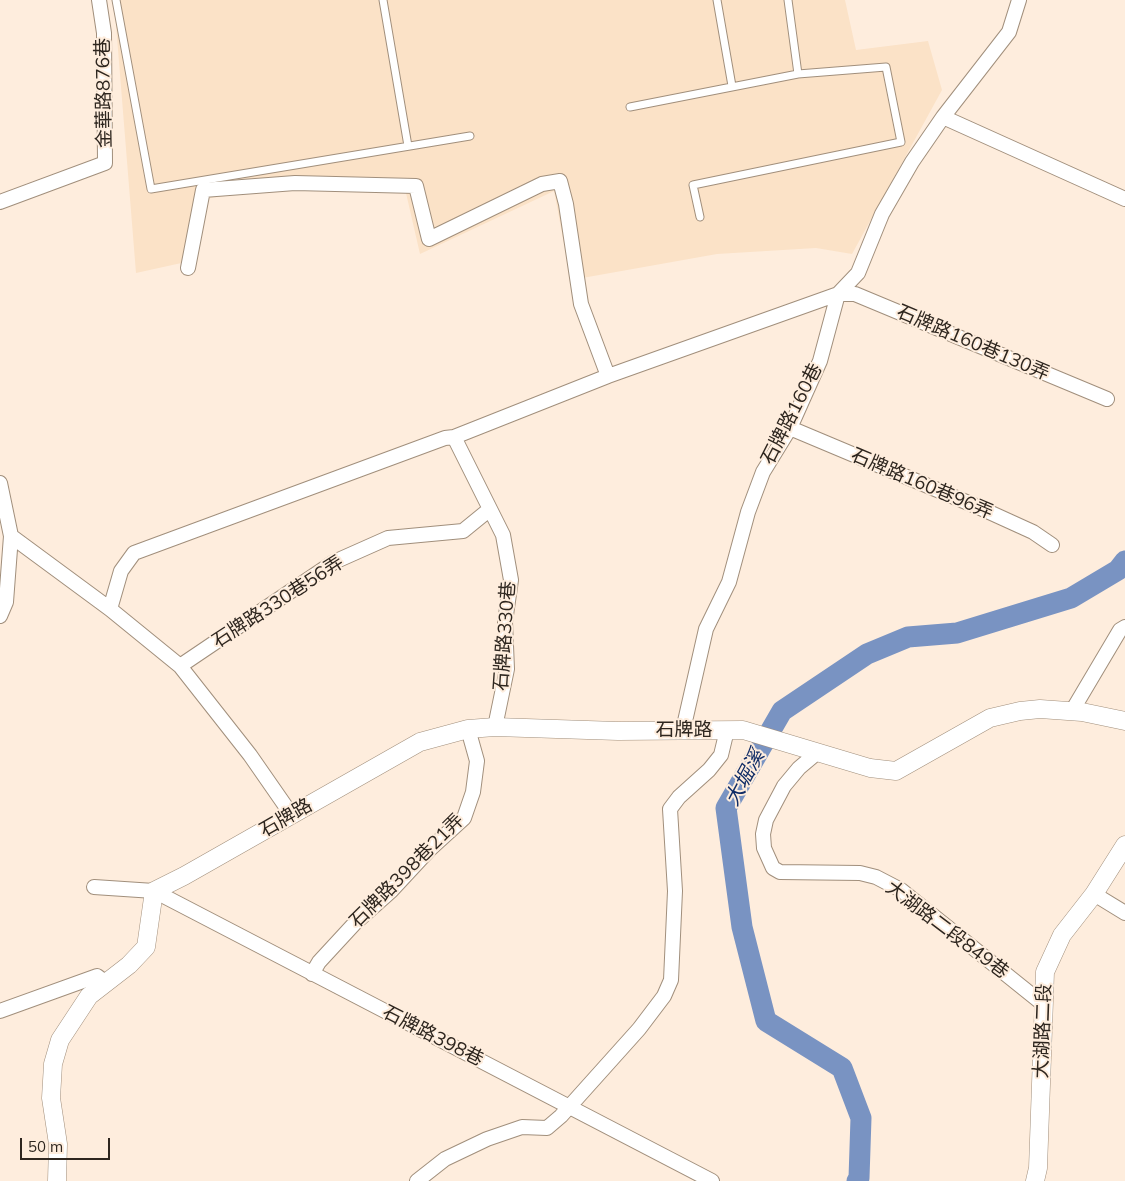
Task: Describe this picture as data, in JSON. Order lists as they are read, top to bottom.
{
  "streets": {
    "street": [
      "金華路876巷",
      "石牌路160巷130弄",
      "石牌路160巷",
      "石牌路160巷96弄",
      "石牌路330巷56弄",
      "石牌路330巷",
      "石牌路",
      "石牌路398巷21弄",
      "大湖路二段849巷",
      "大湖路二段",
      "石牌路398巷"
    ]
  },
  "crossings": [
    ["石牌路160巷130弄", "石牌路160巷"],
    ["石牌路160巷", "石牌路160巷96弄"],
    ["石牌路160巷", "石牌路"],
    ["石牌路330巷56弄", "石牌路330巷"],
    ["石牌路330巷", "石牌路"],
    ["石牌路", "石牌路398巷21弄"],
    ["石牌路", "大湖路二段849巷"],
    ["石牌路", "石牌路398巷"],
    ["石牌路398巷21弄", "石牌路398巷"],
    ["大湖路二段849巷", "大湖路二段"]
  ],
  "water": ["大堀溪"],
  "scale_bar": "50 m"
}
